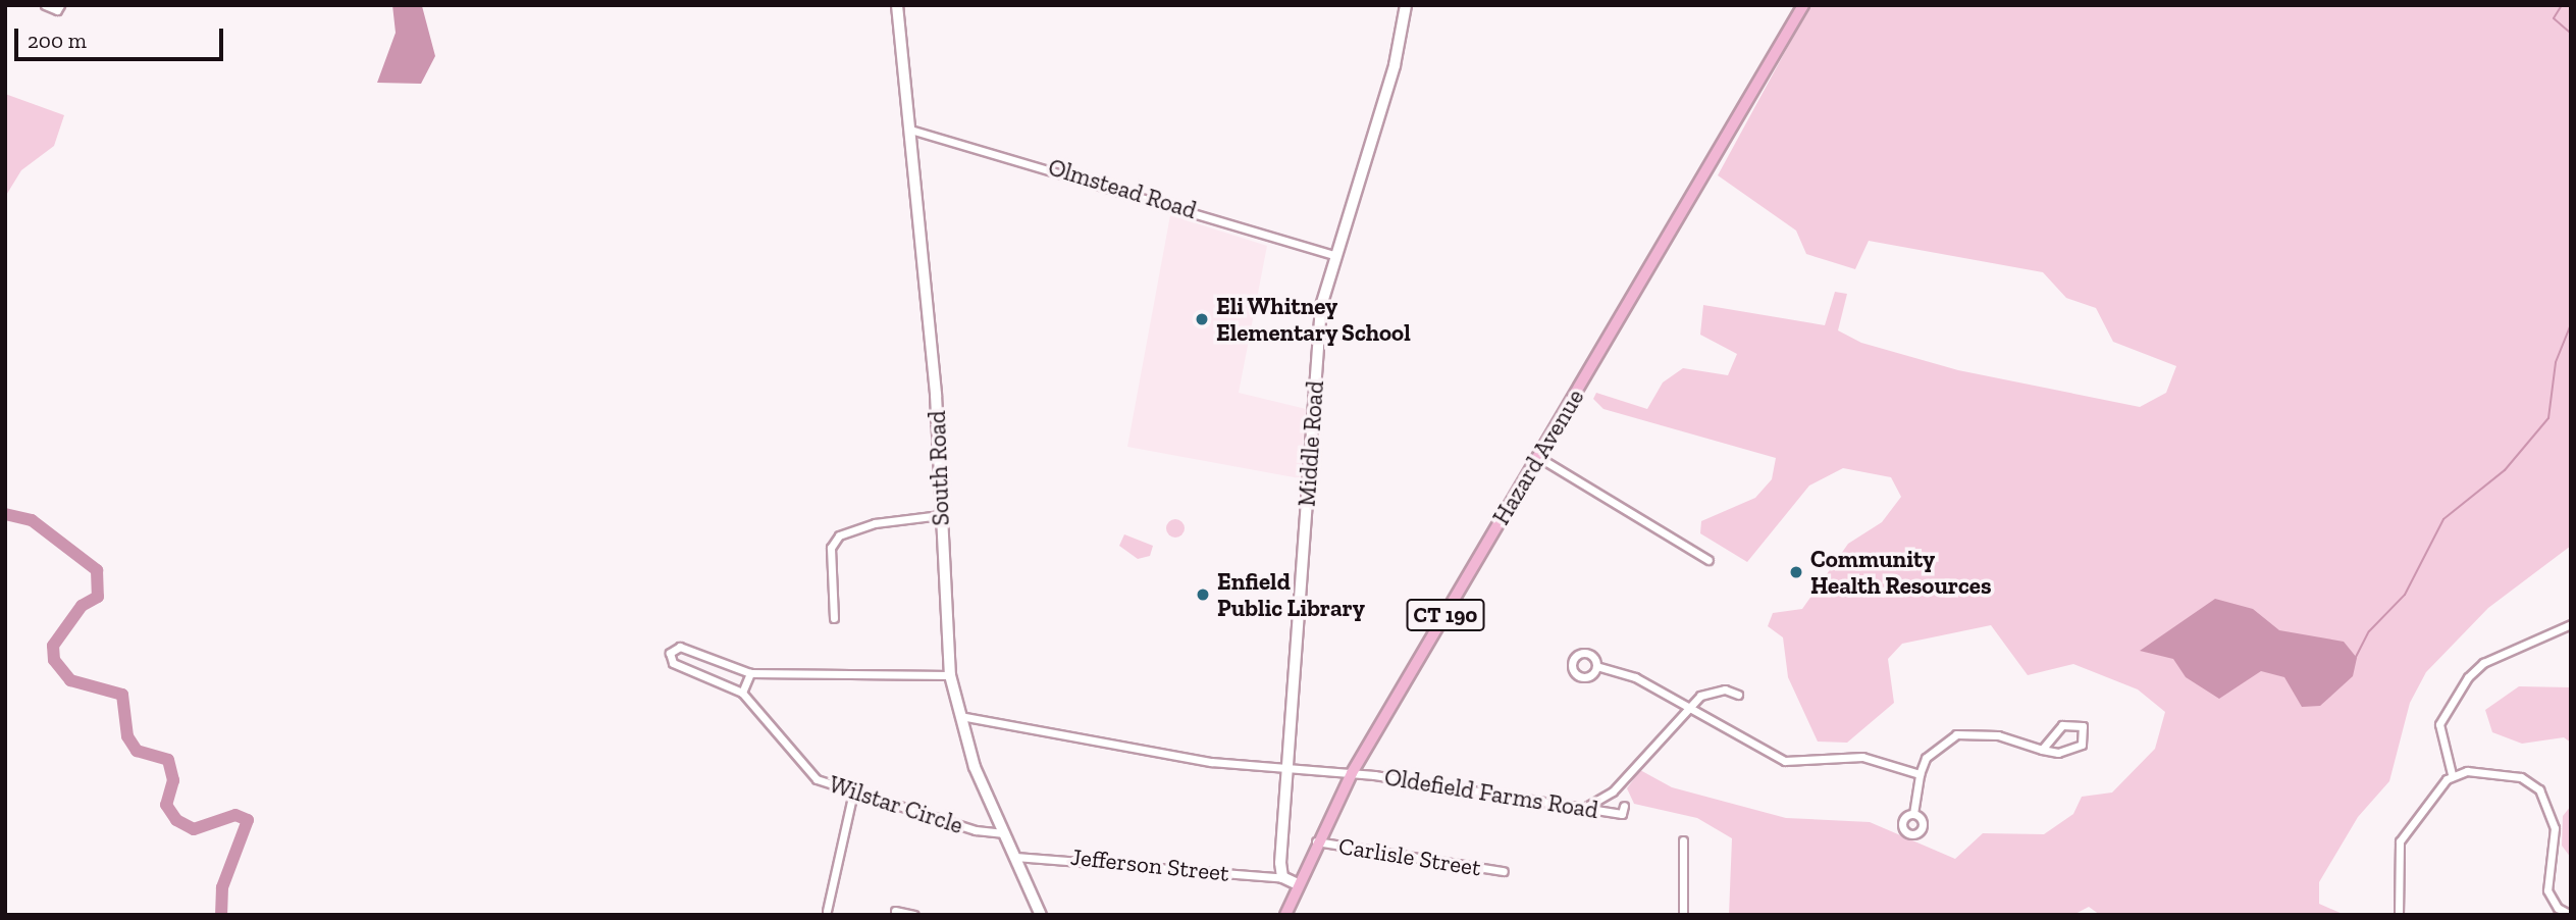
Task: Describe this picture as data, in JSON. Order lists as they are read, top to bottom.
{
  "streets": {
    "main road": [
      "Middle Road",
      "Hazard Avenue",
      "South Road",
      "CT 190"
    ],
    "street": [
      "Olmstead Road",
      "Oldefield Farms Road",
      "Wilstar Circle",
      "Carlisle Street",
      "Jefferson Street"
    ]
  },
  "crossings": [
    ["Olmstead Road", "Middle Road"],
    ["Olmstead Road", "South Road"],
    ["Middle Road", "Oldefield Farms Road"],
    ["Middle Road", "Jefferson Street"],
    ["Hazard Avenue", "Oldefield Farms Road"],
    ["Hazard Avenue", "Carlisle Street"],
    ["South Road", "Oldefield Farms Road"],
    ["South Road", "Wilstar Circle"],
    ["South Road", "Jefferson Street"]
  ],
  "places": ["Eli Whitney Elementary School", "Community Health Resources", "Enfield Public Library"],
  "scale_bar": "200 m"
}
